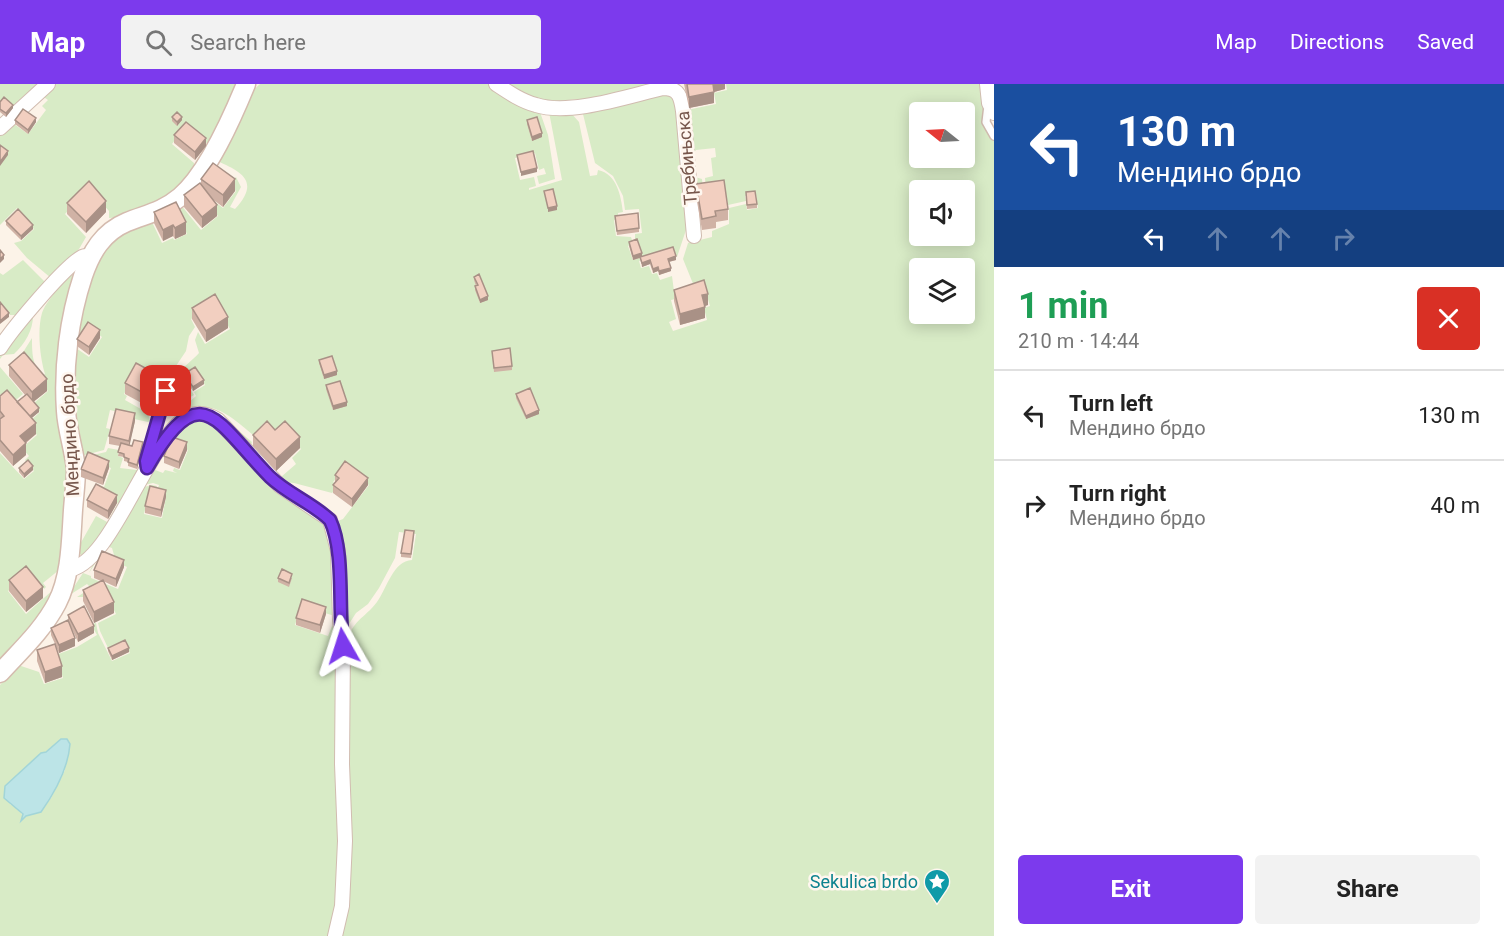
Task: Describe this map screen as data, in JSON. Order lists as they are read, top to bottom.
{
  "streets": {
    "street": ["Требињска", "Мендино брдо"]
  },
  "places": {
    "place": ["Sekulica brdo"]
  },
  "north": "left",
  "page": {
    "header": "Map",
    "search": "Search here",
    "nav": ["Map", "Directions", "Saved"],
    "turn": ["130 m", "Мендино брдо"],
    "heading": ["1 min", "210 m · 14:44"],
    "list": [
      {
        "name": "Turn left",
        "note": "Мендино брдо",
        "value": "130 m"
      },
      {
        "name": "Turn right",
        "note": "Мендино брдо",
        "value": "40 m"
      }
    ],
    "buttons": ["Exit", "Share"]
  }
}
